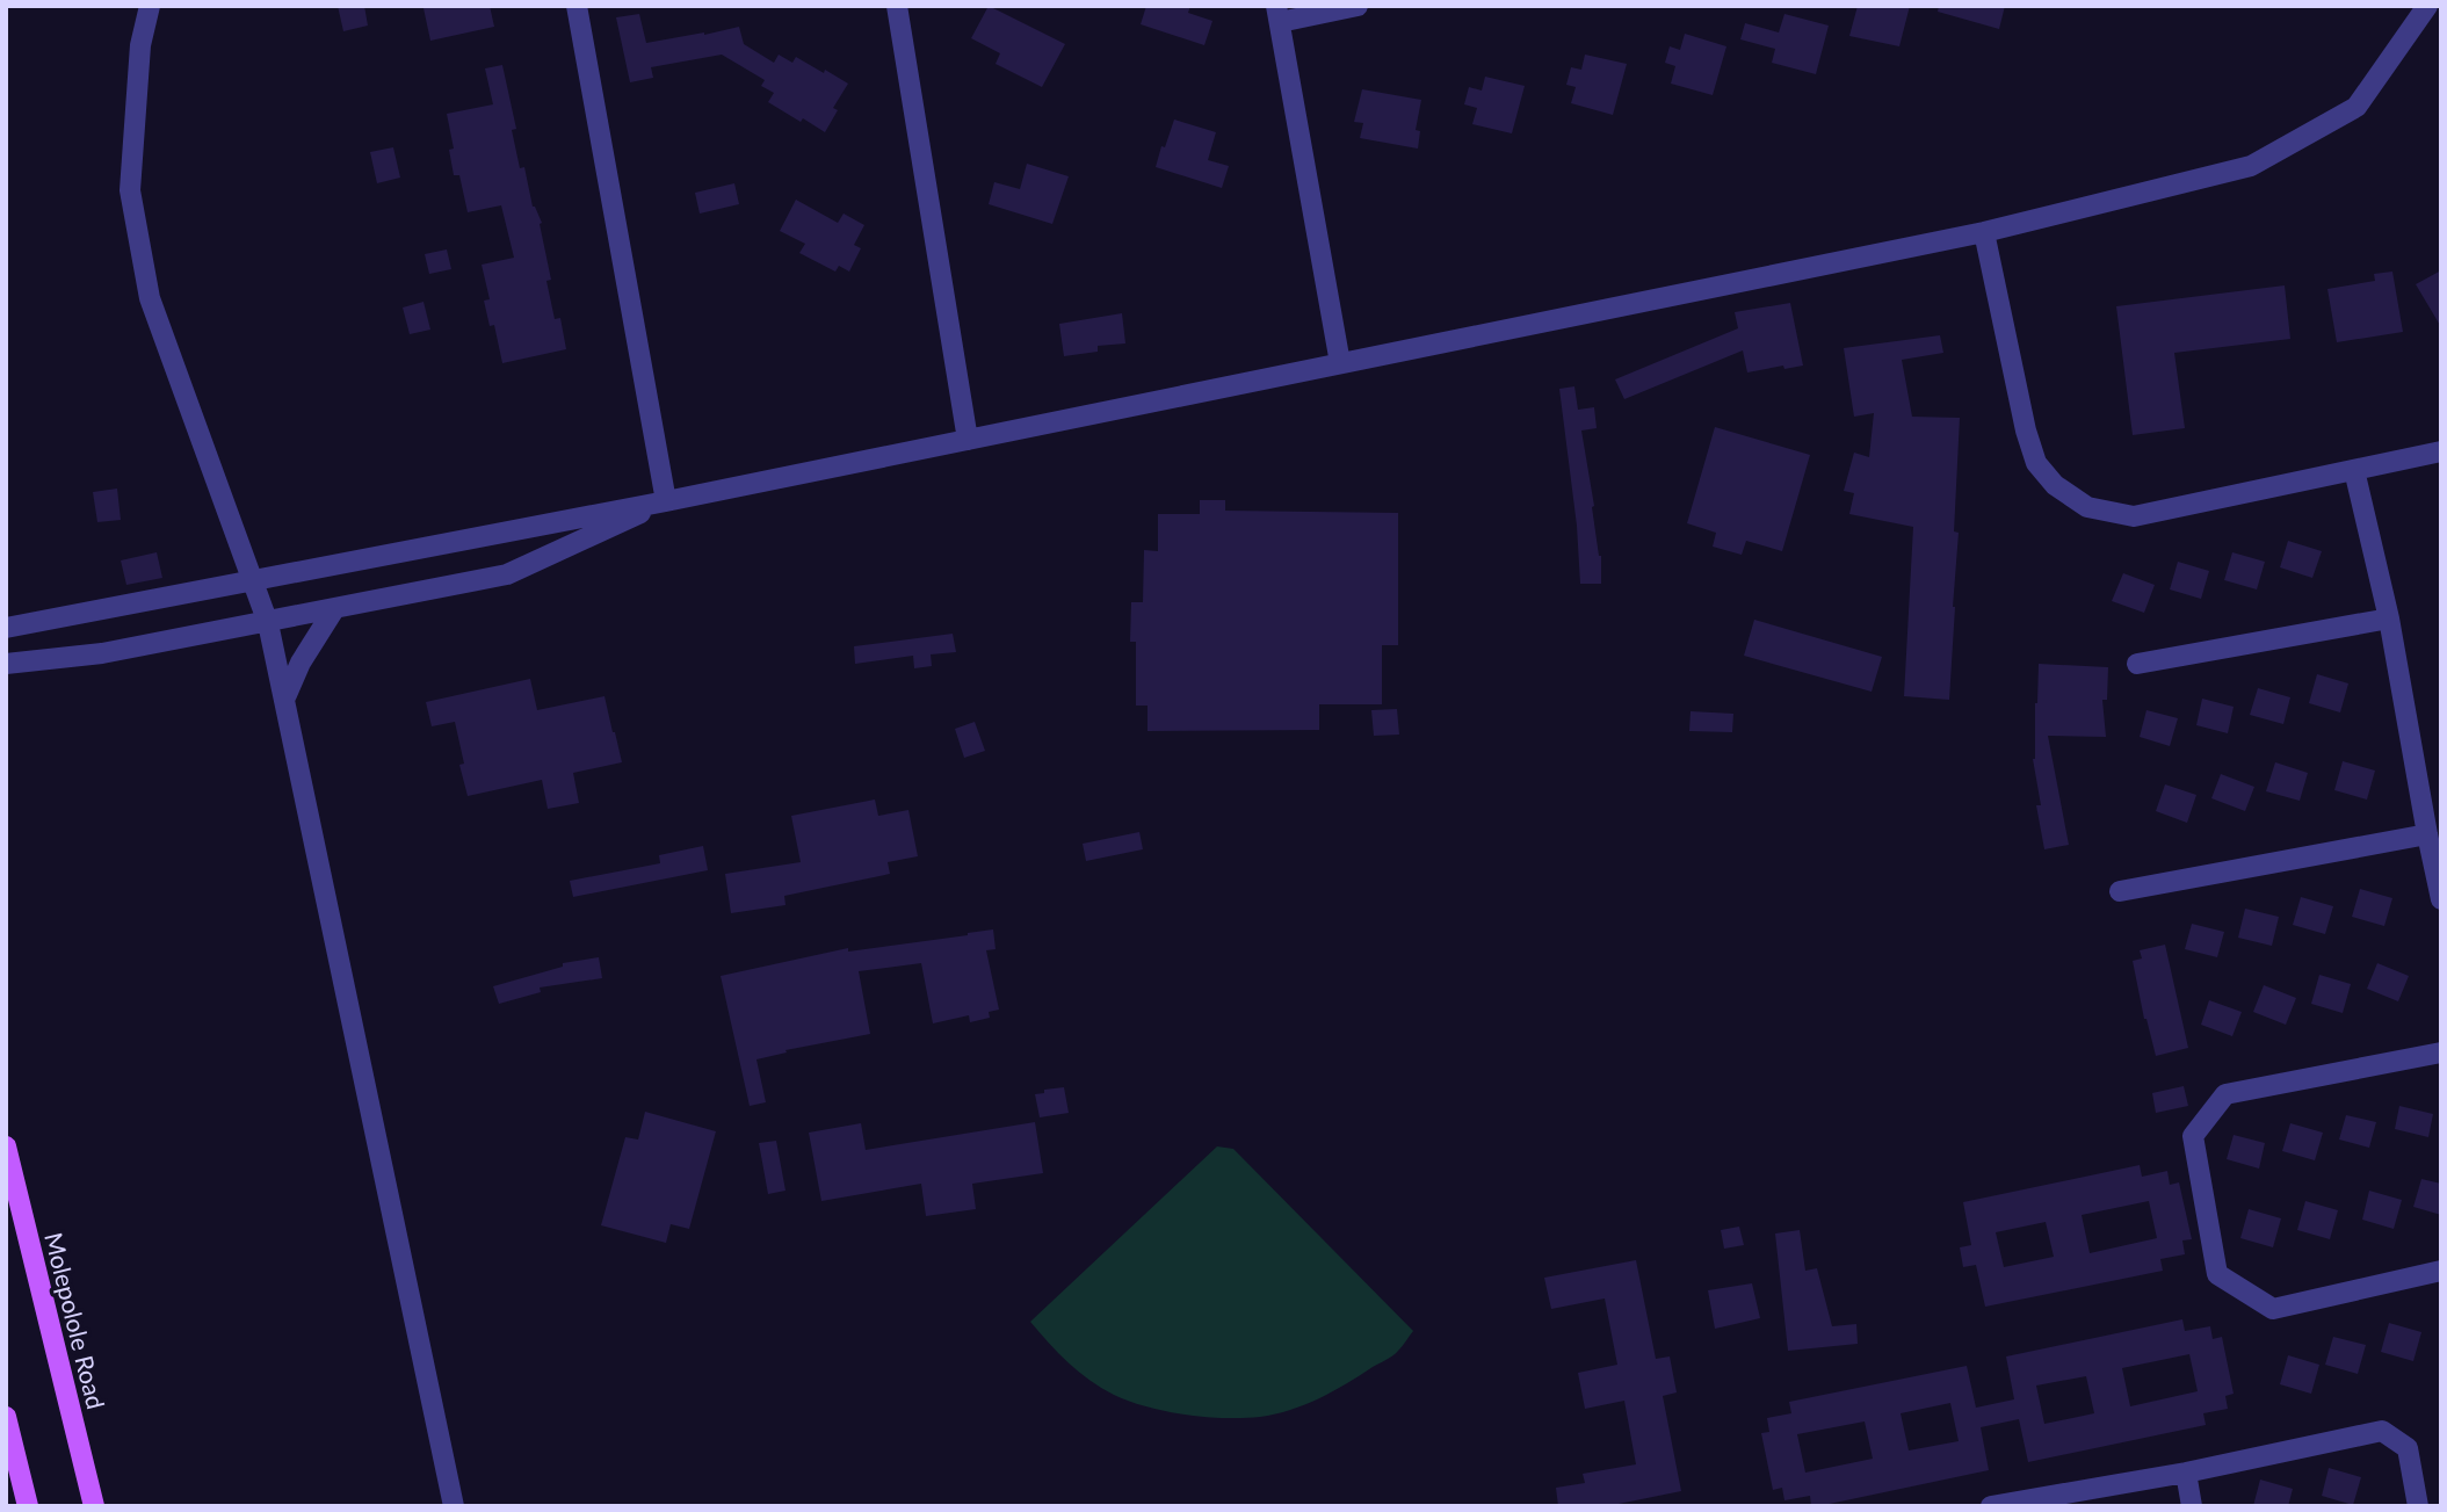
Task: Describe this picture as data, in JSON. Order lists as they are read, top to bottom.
{
  "streets": {
    "main road": ["Molepolole Road"]
  }
}
